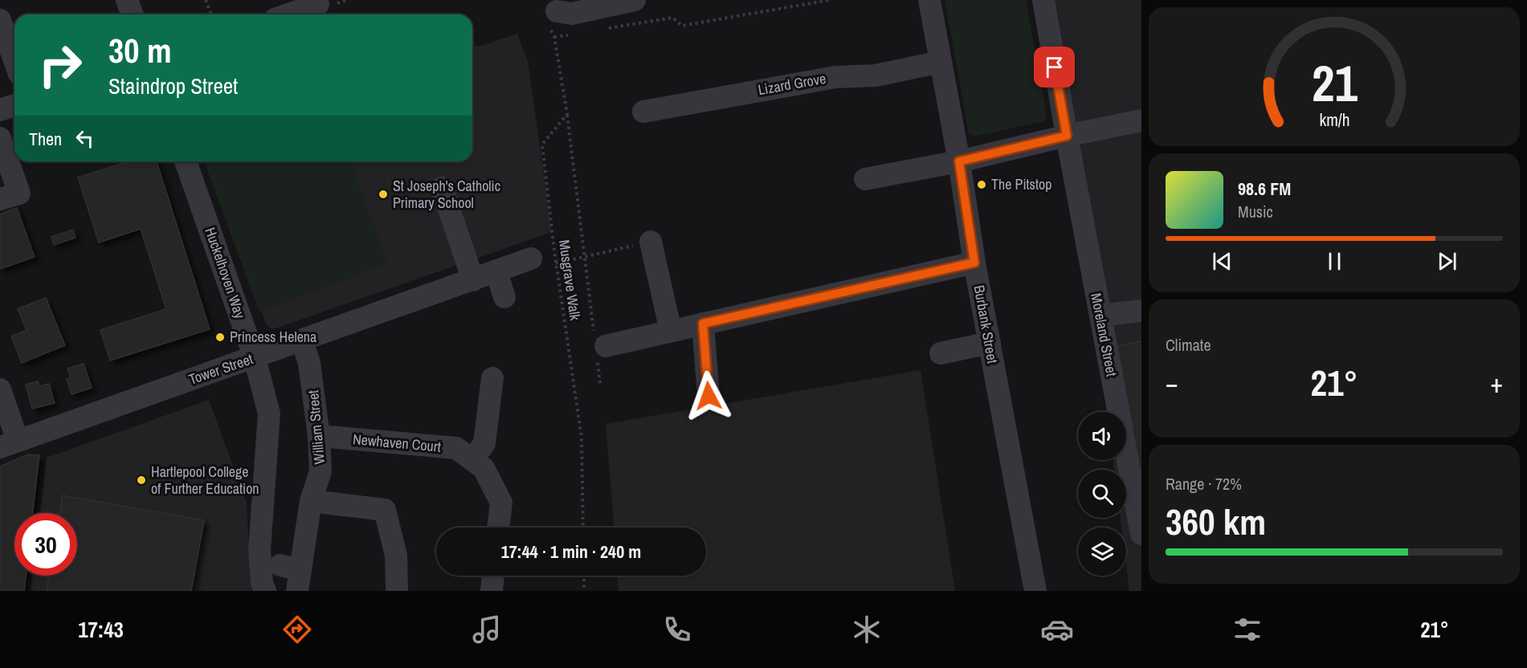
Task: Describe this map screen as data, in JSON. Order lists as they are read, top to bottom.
{
  "streets": {
    "street": [
      "Lizard Grove",
      "Huckelhoven Way",
      "Burbank Street",
      "Moreland Street",
      "Tower Street",
      "William Street",
      "Newhaven Court"
    ],
    "path": ["Musgrave Walk"]
  },
  "crossings": [
    ["Lizard Grove", "Burbank Street"],
    ["Huckelhoven Way", "Tower Street"],
    ["Tower Street", "William Street"],
    ["William Street", "Newhaven Court"]
  ],
  "places": [
    "The Pitstop",
    "St Joseph's Catholic Primary School",
    "Princess Helena",
    "Hartlepool College of Further Education"
  ],
  "page": {
    "turn": ["30 m", "Staindrop Street"],
    "then": "Then",
    "song": ["98.6 FM", "Music"],
    "tile": [
      "Climate",
      ["Range · 72%", "360 km"]
    ],
    "heat": ["−", "21°", "+"],
    "limit": "30",
    "trip": "17:44 · 1 min · 240 m",
    "tabs": ["17:43", "21°"],
    "gauge": ["21", "km/h"]
  }
}
